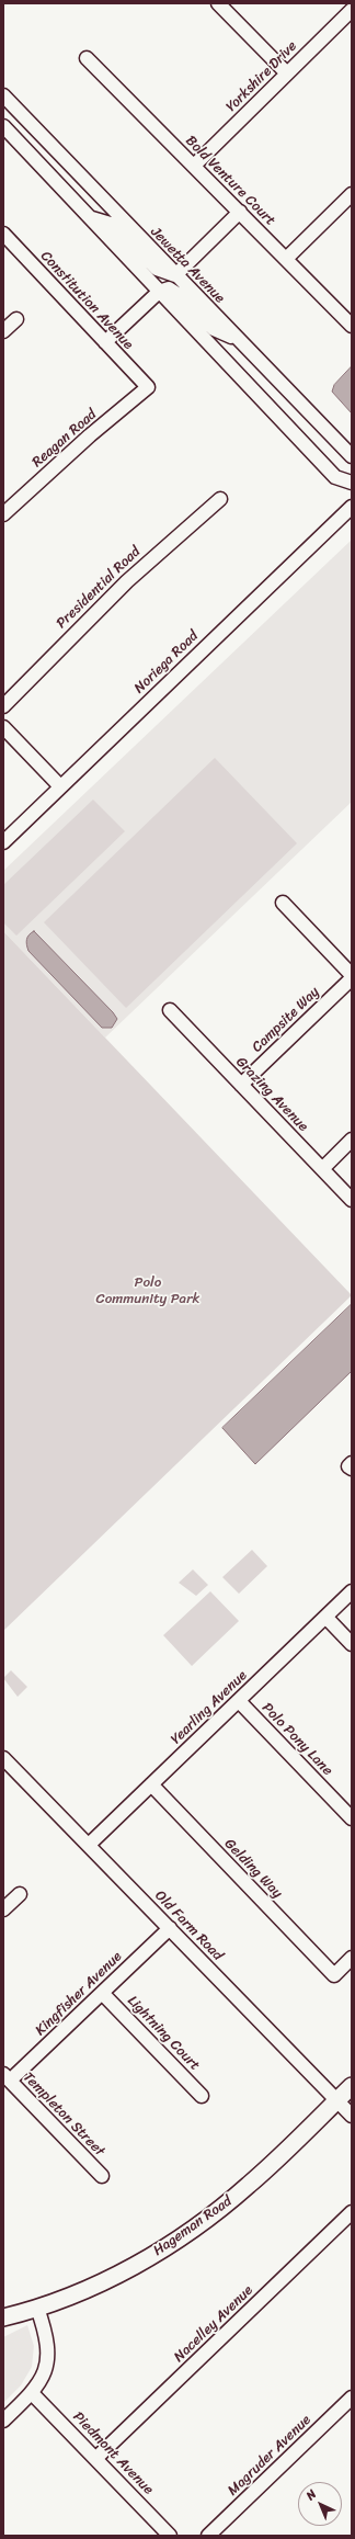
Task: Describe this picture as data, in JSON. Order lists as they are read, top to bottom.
{
  "streets": {
    "main road": ["Hageman Road"],
    "street": [
      "Yorkshire Drive",
      "Bold Venture Court",
      "Jewetta Avenue",
      "Constitution Avenue",
      "Reagan Road",
      "Presidential Road",
      "Noriega Road",
      "Campsite Way",
      "Grazing Avenue",
      "Yearling Avenue",
      "Polo Pony Lane",
      "Gelding Way",
      "Old Farm Road",
      "Kingfisher Avenue",
      "Lightning Court",
      "Templeton Street",
      "Nacelley Avenue",
      "Piedmont Avenue",
      "Magruder Avenue"
    ]
  },
  "crossings": [
    ["Yorkshire Drive", "Bold Venture Court"],
    ["Constitution Avenue", "Reagan Road"],
    ["Campsite Way", "Grazing Avenue"],
    ["Yearling Avenue", "Polo Pony Lane"],
    ["Yearling Avenue", "Gelding Way"],
    ["Yearling Avenue", "Old Farm Road"],
    ["Old Farm Road", "Kingfisher Avenue"],
    ["Old Farm Road", "Hageman Road"],
    ["Kingfisher Avenue", "Lightning Court"],
    ["Kingfisher Avenue", "Templeton Street"],
    ["Nacelley Avenue", "Piedmont Avenue"]
  ],
  "parks": ["Polo Community Park"],
  "north": "top left"
}
